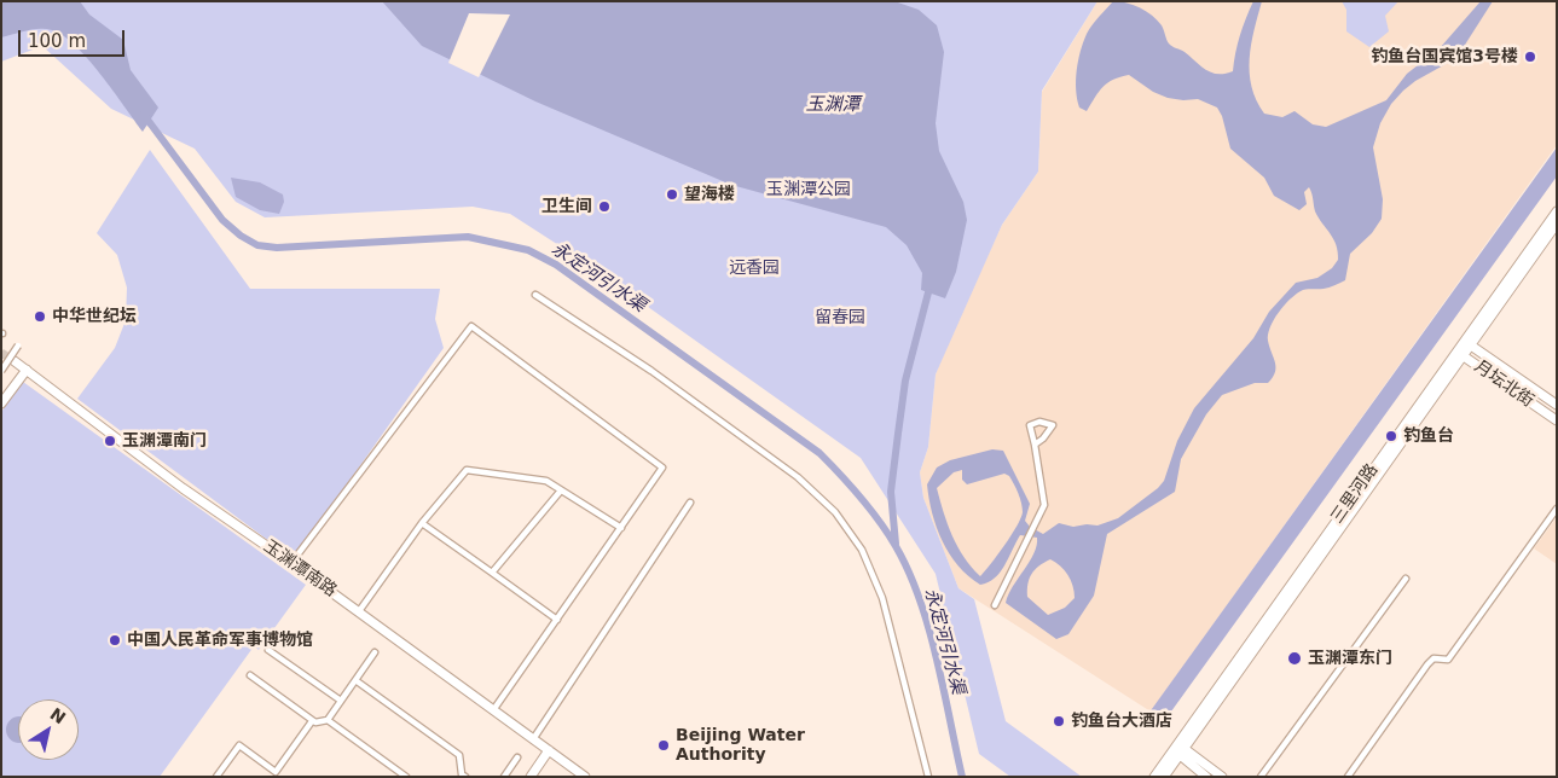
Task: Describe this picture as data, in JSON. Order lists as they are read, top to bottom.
{
  "streets": {
    "main road": ["月坛北街", "三里河路", "玉渊潭南路"]
  },
  "crossings": [
    ["月坛北街", "三里河路"]
  ],
  "water": ["玉渊潭", "永定河引水渠"],
  "parks": ["玉渊潭公园", "远香园", "留春园"],
  "places": [
    "钓鱼台国宾馆3号楼",
    "望海楼",
    "卫生间",
    "中华世纪坛",
    "钓鱼台",
    "玉渊潭南门",
    "中国人民革命军事博物馆",
    "玉渊潭东门",
    "钓鱼台大酒店",
    "Beijing Water Authority"
  ],
  "scale_bar": "100 m",
  "north": "top right"
}
